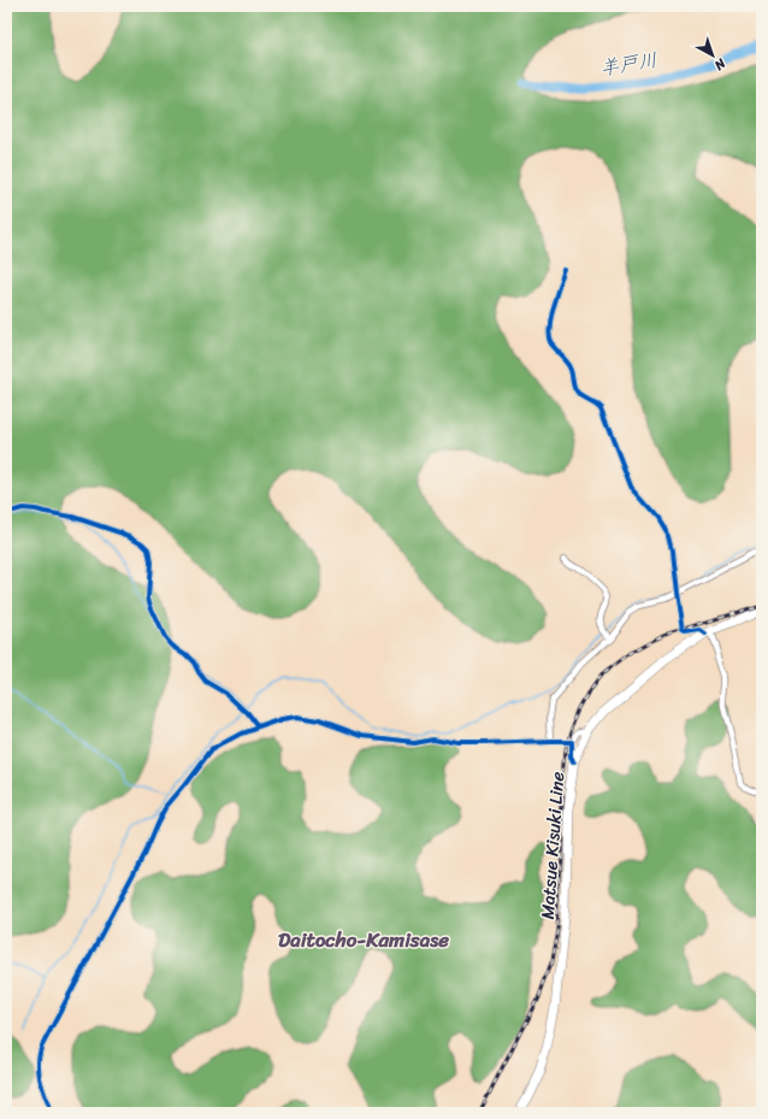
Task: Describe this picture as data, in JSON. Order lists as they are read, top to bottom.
{
  "streets": {
    "main road": ["Matsue Kisuki Line"]
  },
  "districts": ["Daitocho-Kamisase"],
  "water": ["羊戸川"],
  "north": "bottom right"
}
